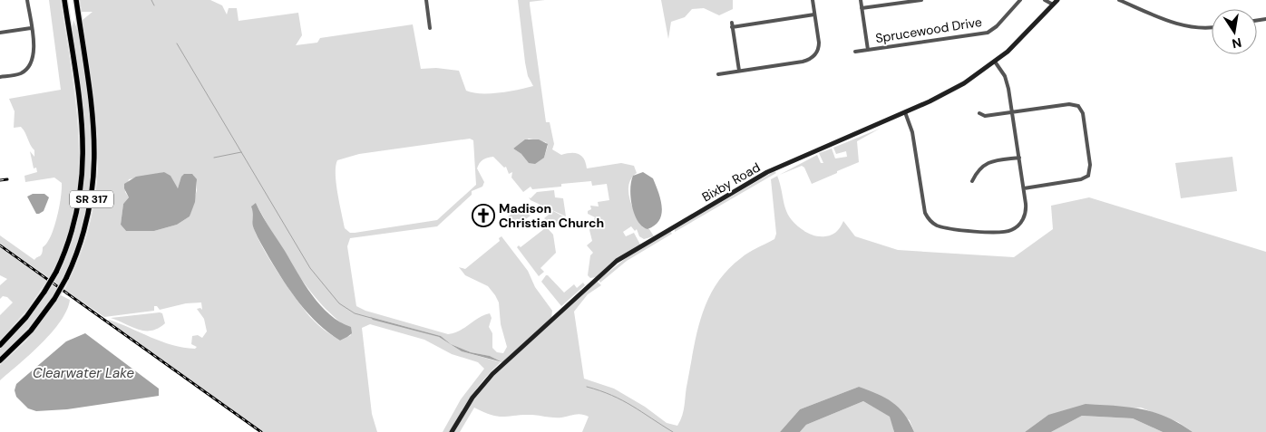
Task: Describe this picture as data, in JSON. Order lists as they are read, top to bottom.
{
  "streets": {
    "main road": ["SR 317"],
    "street": ["Sprucewood Drive", "Bixby Road"]
  },
  "water": ["Clearwater Lake"],
  "places": {
    "church": ["Madison Christian Church"]
  },
  "north": "bottom"
}
